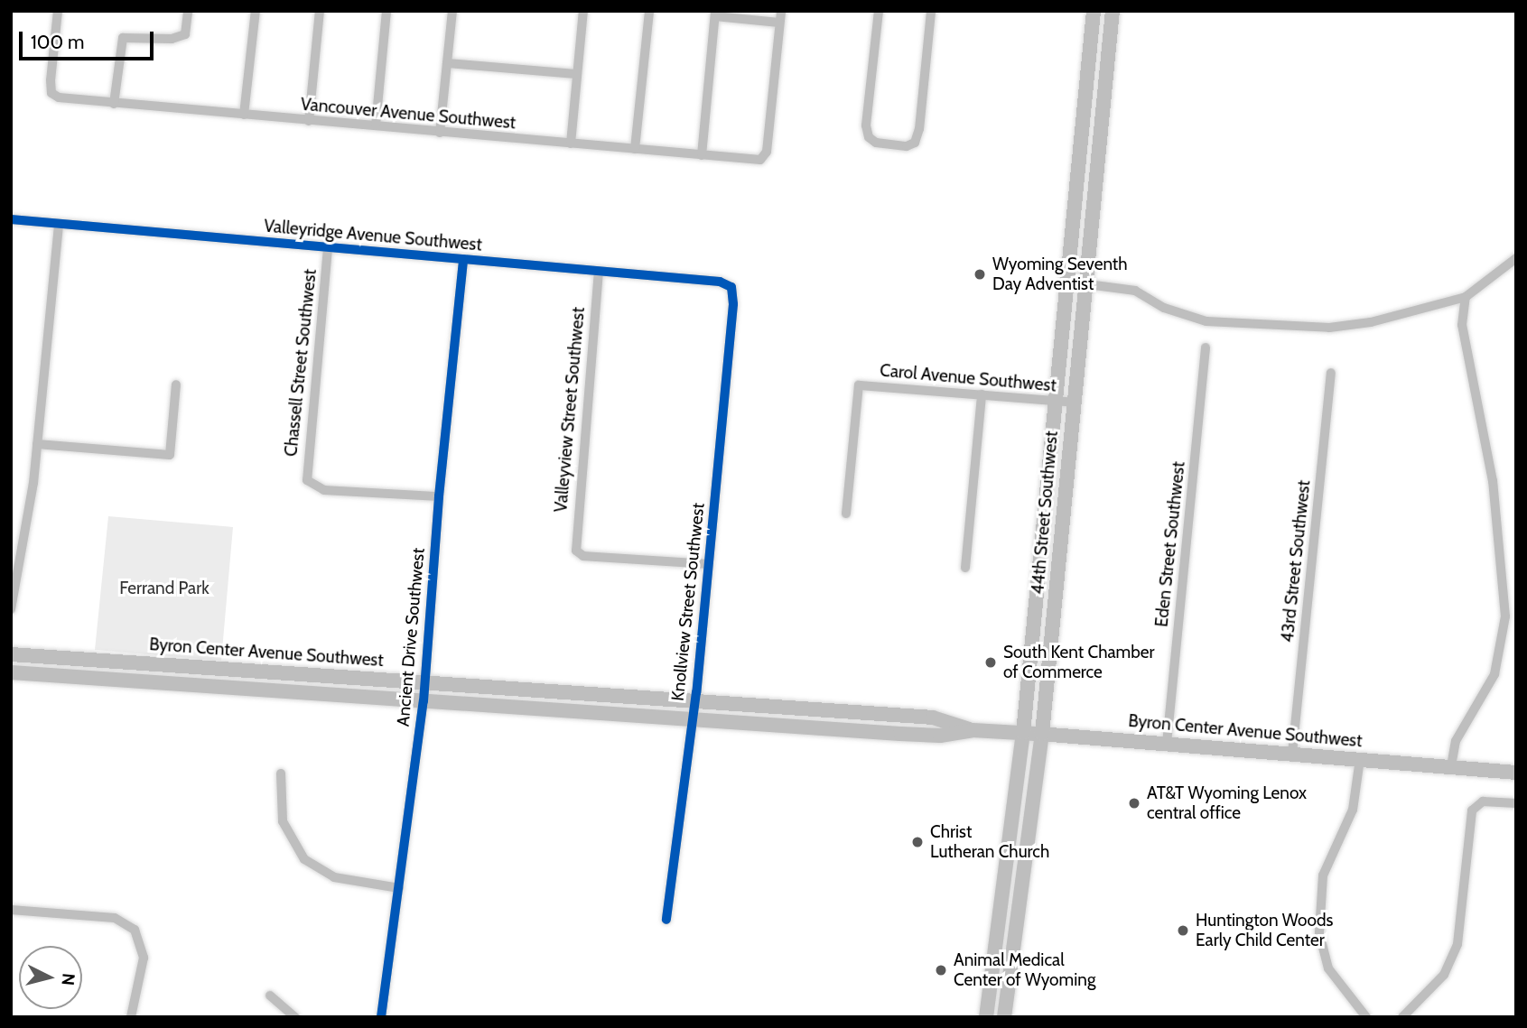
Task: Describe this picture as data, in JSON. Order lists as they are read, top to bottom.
{
  "streets": {
    "main road": ["44th Street Southwest", "Byron Center Avenue Southwest"],
    "street": [
      "Vancouver Avenue Southwest",
      "Valleyridge Avenue Southwest",
      "Chassell Street Southwest",
      "Carol Avenue Southwest",
      "Valleyview Street Southwest",
      "Eden Street Southwest",
      "43rd Street Southwest",
      "Knollview Street Southwest",
      "Ancient Drive Southwest"
    ]
  },
  "crossings": [
    ["Valleyridge Avenue Southwest", "Chassell Street Southwest"],
    ["Valleyridge Avenue Southwest", "Valleyview Street Southwest"],
    ["Valleyridge Avenue Southwest", "Knollview Street Southwest"],
    ["Valleyridge Avenue Southwest", "Ancient Drive Southwest"],
    ["Chassell Street Southwest", "Ancient Drive Southwest"],
    ["Carol Avenue Southwest", "44th Street Southwest"],
    ["Valleyview Street Southwest", "Knollview Street Southwest"],
    ["44th Street Southwest", "Byron Center Avenue Southwest"],
    ["Eden Street Southwest", "Byron Center Avenue Southwest"],
    ["43rd Street Southwest", "Byron Center Avenue Southwest"],
    ["Knollview Street Southwest", "Byron Center Avenue Southwest"],
    ["Ancient Drive Southwest", "Byron Center Avenue Southwest"]
  ],
  "parks": ["Ferrand Park"],
  "places": [
    "Wyoming Seventh Day Adventist",
    "South Kent Chamber of Commerce",
    "AT&T Wyoming Lenox central office",
    "Christ Lutheran Church",
    "Huntington Woods Early Child Center",
    "Animal Medical Center of Wyoming"
  ],
  "scale_bar": "100 m",
  "north": "right"
}
